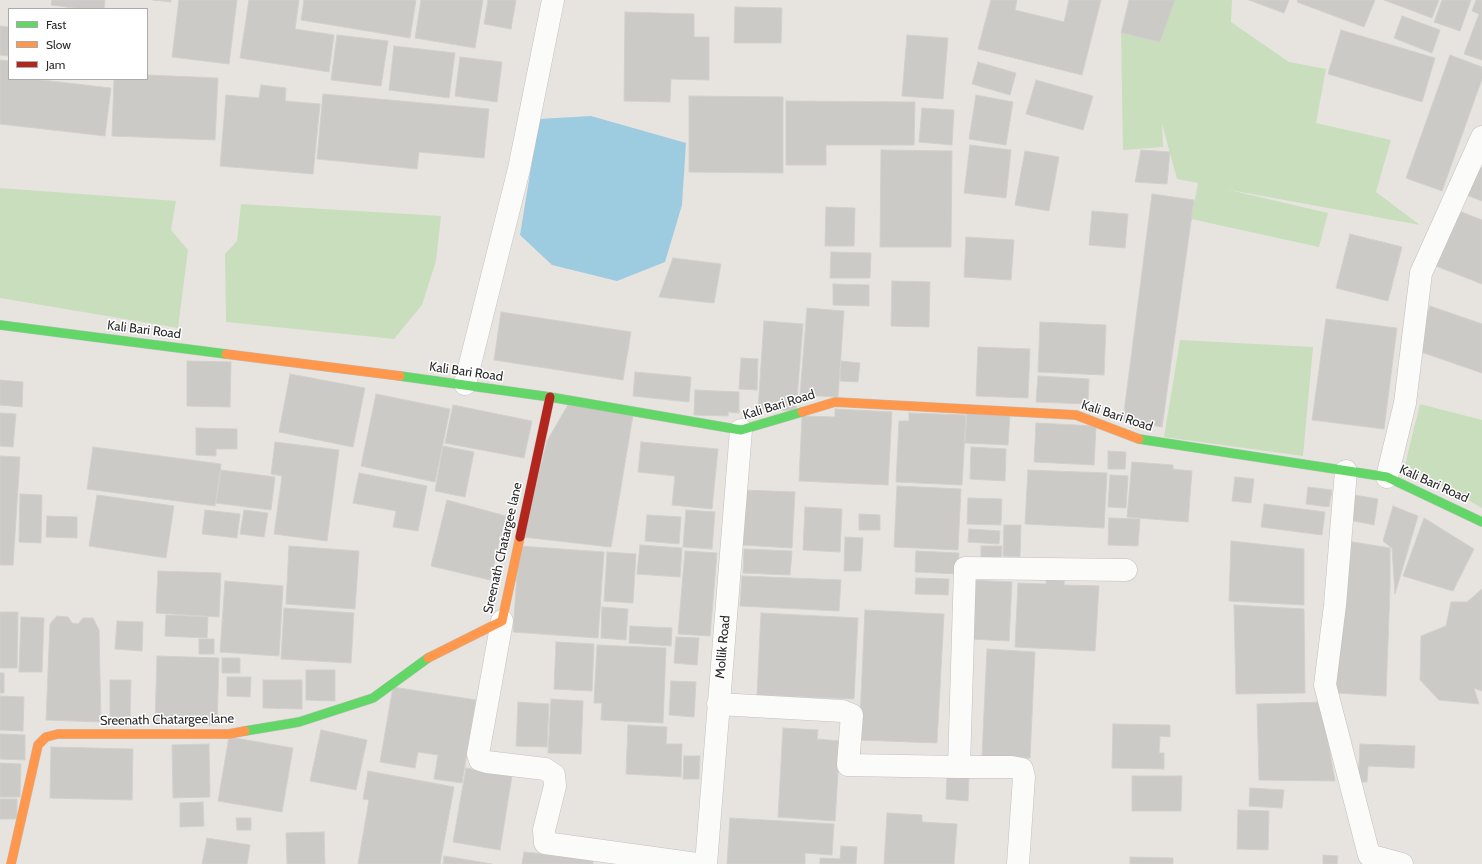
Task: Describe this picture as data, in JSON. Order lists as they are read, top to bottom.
{
  "streets": {
    "street": ["Kali Bari Road", "Sreenath Chatargee lane", "Mollik Road"]
  },
  "crossings": [
    ["Kali Bari Road", "Sreenath Chatargee lane"],
    ["Kali Bari Road", "Mollik Road"]
  ],
  "legend": ["Fast", "Slow", "Jam"]
}
